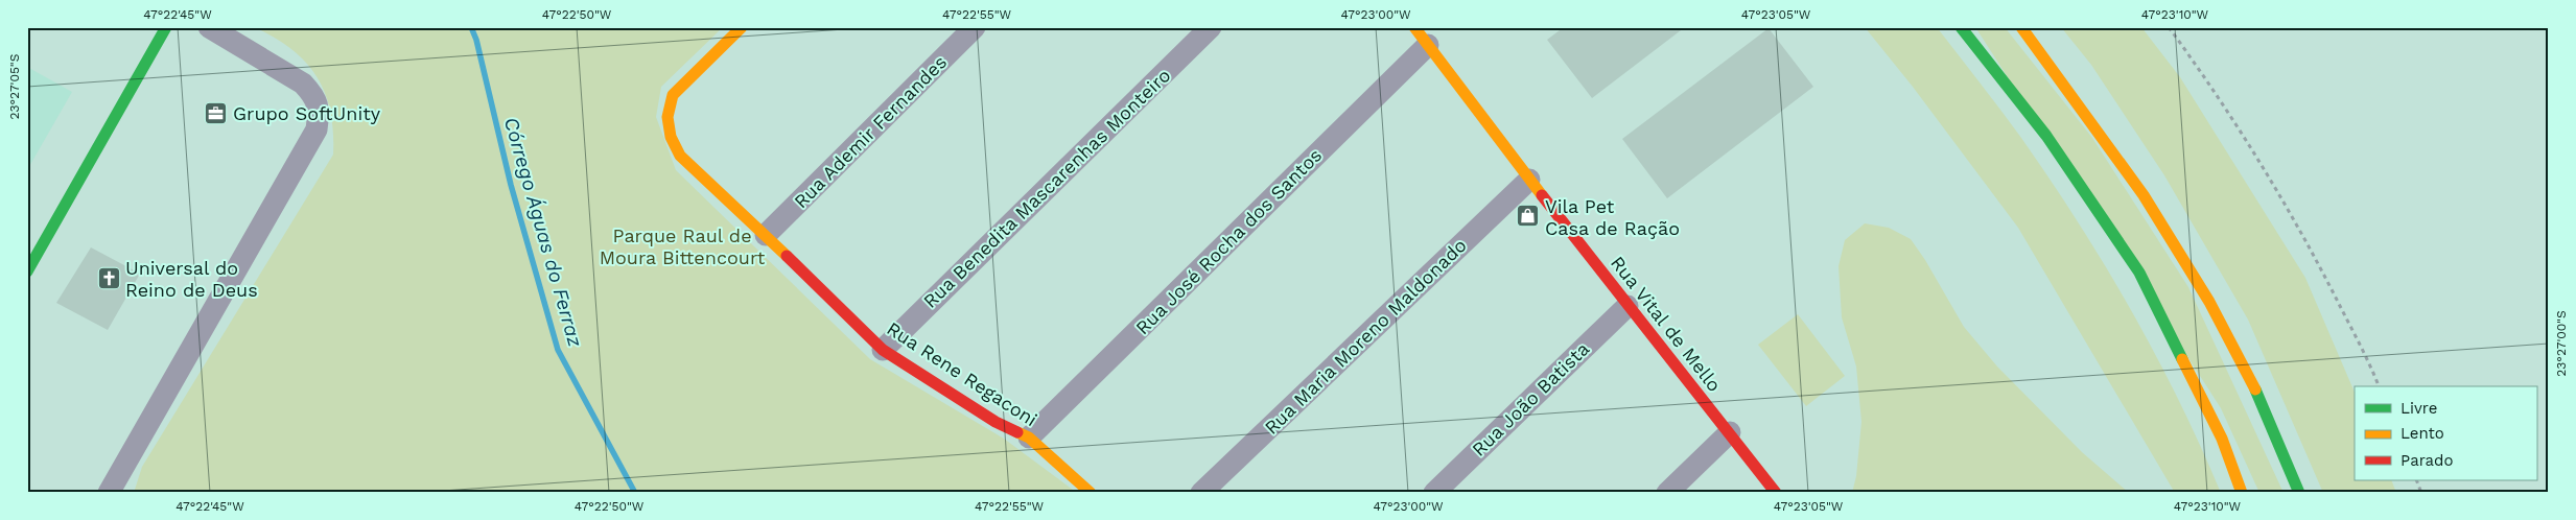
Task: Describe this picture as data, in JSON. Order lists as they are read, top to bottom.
{
  "streets": {
    "main road": ["Rua Vital de Mello", "Rua Rene Regaconi"],
    "street": [
      "Rua Ademir Fernandes",
      "Rua Benedita Mascarenhas Monteiro",
      "Rua José Rocha dos Santos",
      "Rua Maria Moreno Maldonado",
      "Rua João Batista"
    ]
  },
  "crossings": [
    ["Rua Ademir Fernandes", "Rua Rene Regaconi"],
    ["Rua Benedita Mascarenhas Monteiro", "Rua Rene Regaconi"],
    ["Rua José Rocha dos Santos", "Rua Vital de Mello"],
    ["Rua José Rocha dos Santos", "Rua Rene Regaconi"],
    ["Rua Vital de Mello", "Rua Maria Moreno Maldonado"],
    ["Rua Vital de Mello", "Rua João Batista"]
  ],
  "water": ["Córrego Águas do Ferraz"],
  "parks": ["Parque Raul de Moura Bittencourt"],
  "places": {
    "office": ["Grupo SoftUnity"],
    "shop": ["Vila Pet Casa de Ração"],
    "church": ["Universal do Reino de Deus"]
  },
  "legend": ["Livre", "Lento", "Parado"],
  "coordinates": [
    "47°22'45\"W",
    "47°22'50\"W",
    "47°22'55\"W",
    "47°23'00\"W",
    "47°23'05\"W",
    "47°23'10\"W",
    "23°27'05\"S",
    "23°27'00\"S"
  ]
}
